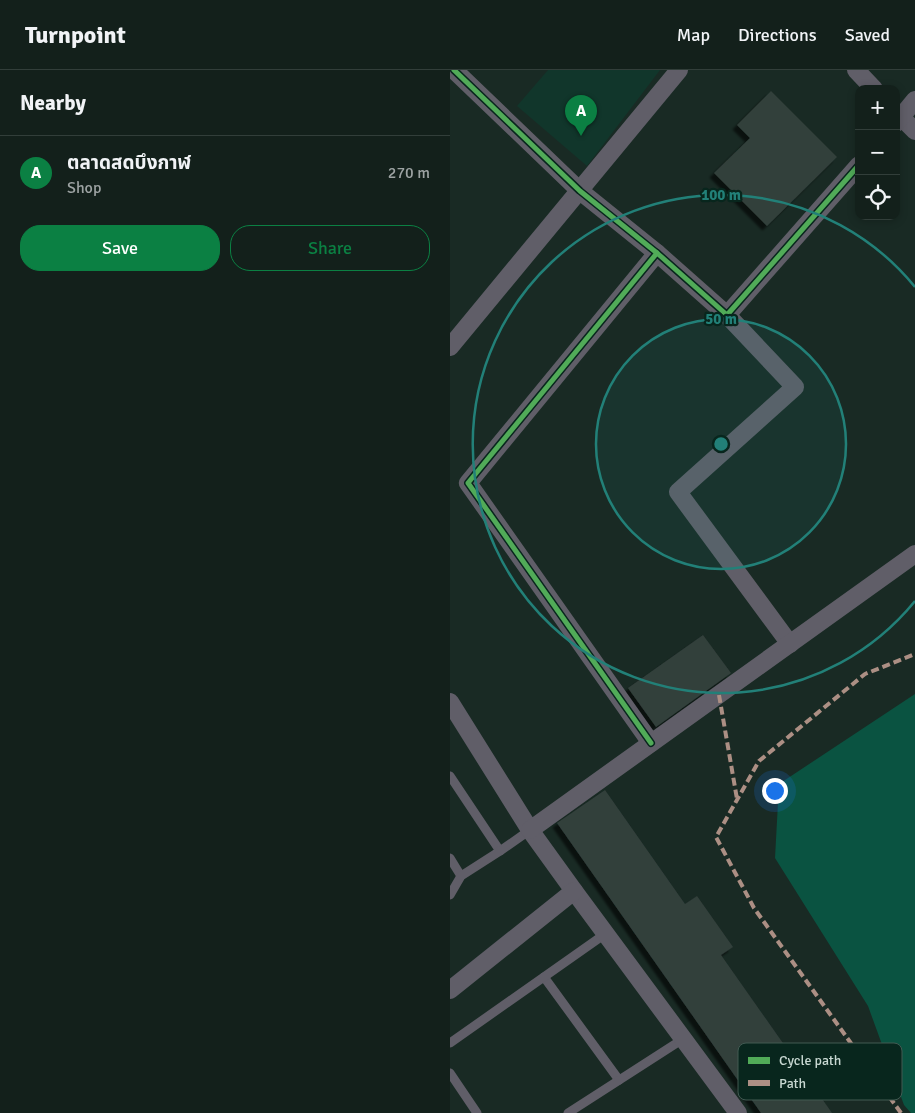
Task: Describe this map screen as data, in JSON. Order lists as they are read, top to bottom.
{
  "legend": ["Cycle path", "Path"],
  "page": {
    "header": "Turnpoint",
    "nav": ["Map", "Directions", "Saved"],
    "heading": "Nearby",
    "map_buttons": ["+", "−"],
    "pins": "A",
    "list": [
      {
        "mark": "A",
        "name": "ตลาดสดบึงกาฬ",
        "note": "Shop",
        "value": "270 m"
      }
    ],
    "buttons": ["Save", "Share"]
  },
  "rings": ["100 m", "50 m"]
}
